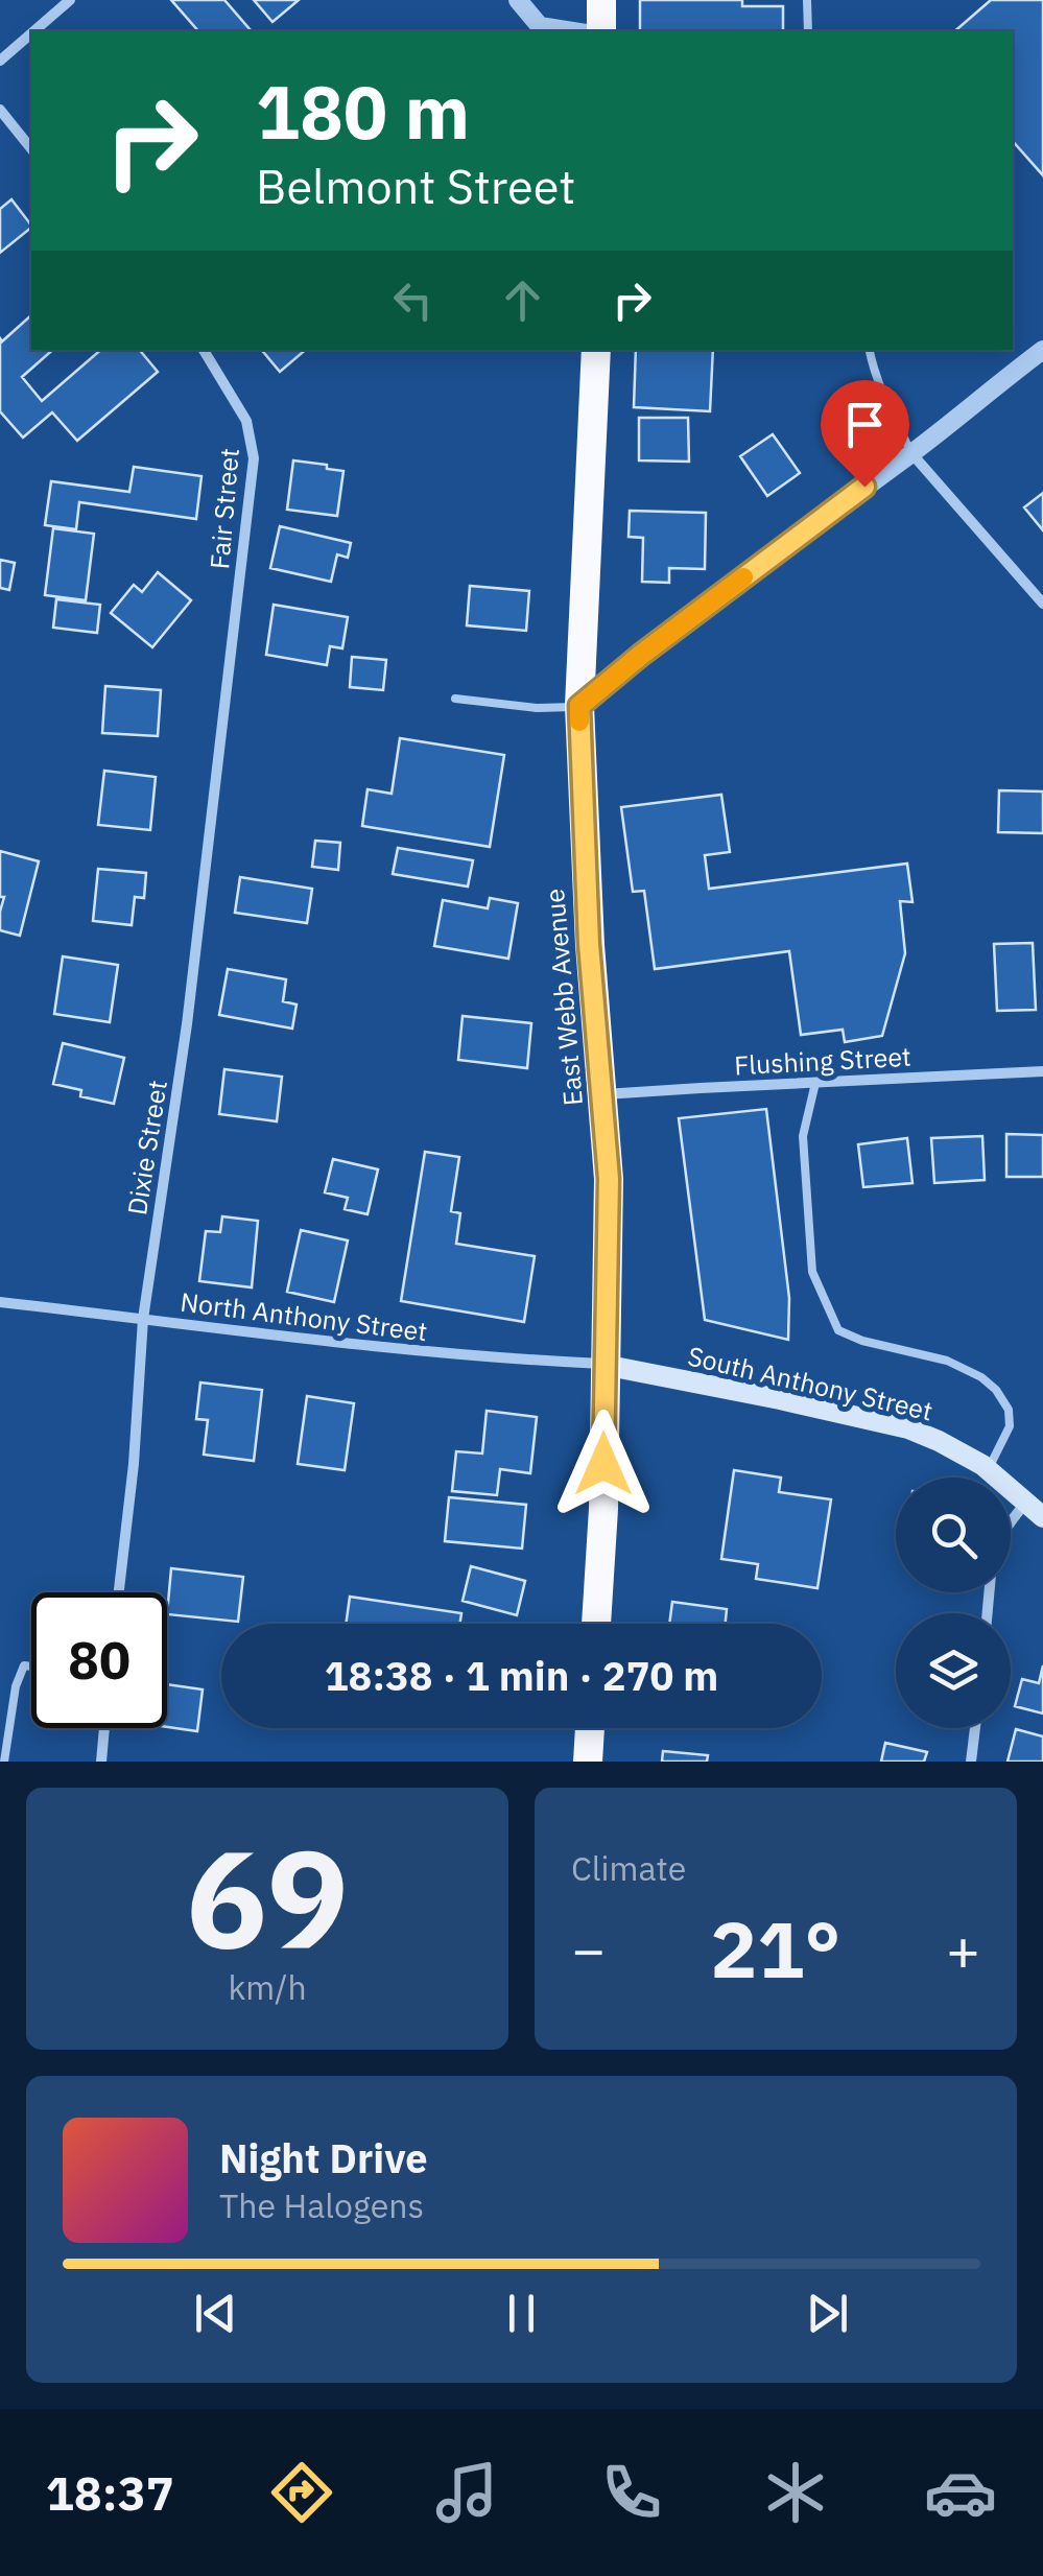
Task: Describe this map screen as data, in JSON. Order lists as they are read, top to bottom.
{
  "streets": {
    "highway": ["East Webb Avenue"],
    "main road": ["South Anthony Street"],
    "street": [
      "Fair Street",
      "Flushing Street",
      "Dixie Street",
      "North Anthony Street"
    ]
  },
  "crossings": [
    ["Fair Street", "Dixie Street"],
    ["East Webb Avenue", "Flushing Street"],
    ["East Webb Avenue", "North Anthony Street"],
    ["East Webb Avenue", "South Anthony Street"],
    ["Dixie Street", "North Anthony Street"],
    ["North Anthony Street", "South Anthony Street"]
  ],
  "page": {
    "turn": ["180 m", "Belmont Street"],
    "limit": "80",
    "trip": "18:38 · 1 min · 270 m",
    "tile": [
      ["69", "km/h"],
      "Climate"
    ],
    "heat": ["−", "21°", "+"],
    "song": ["Night Drive", "The Halogens"],
    "tabs": "18:37"
  }
}
